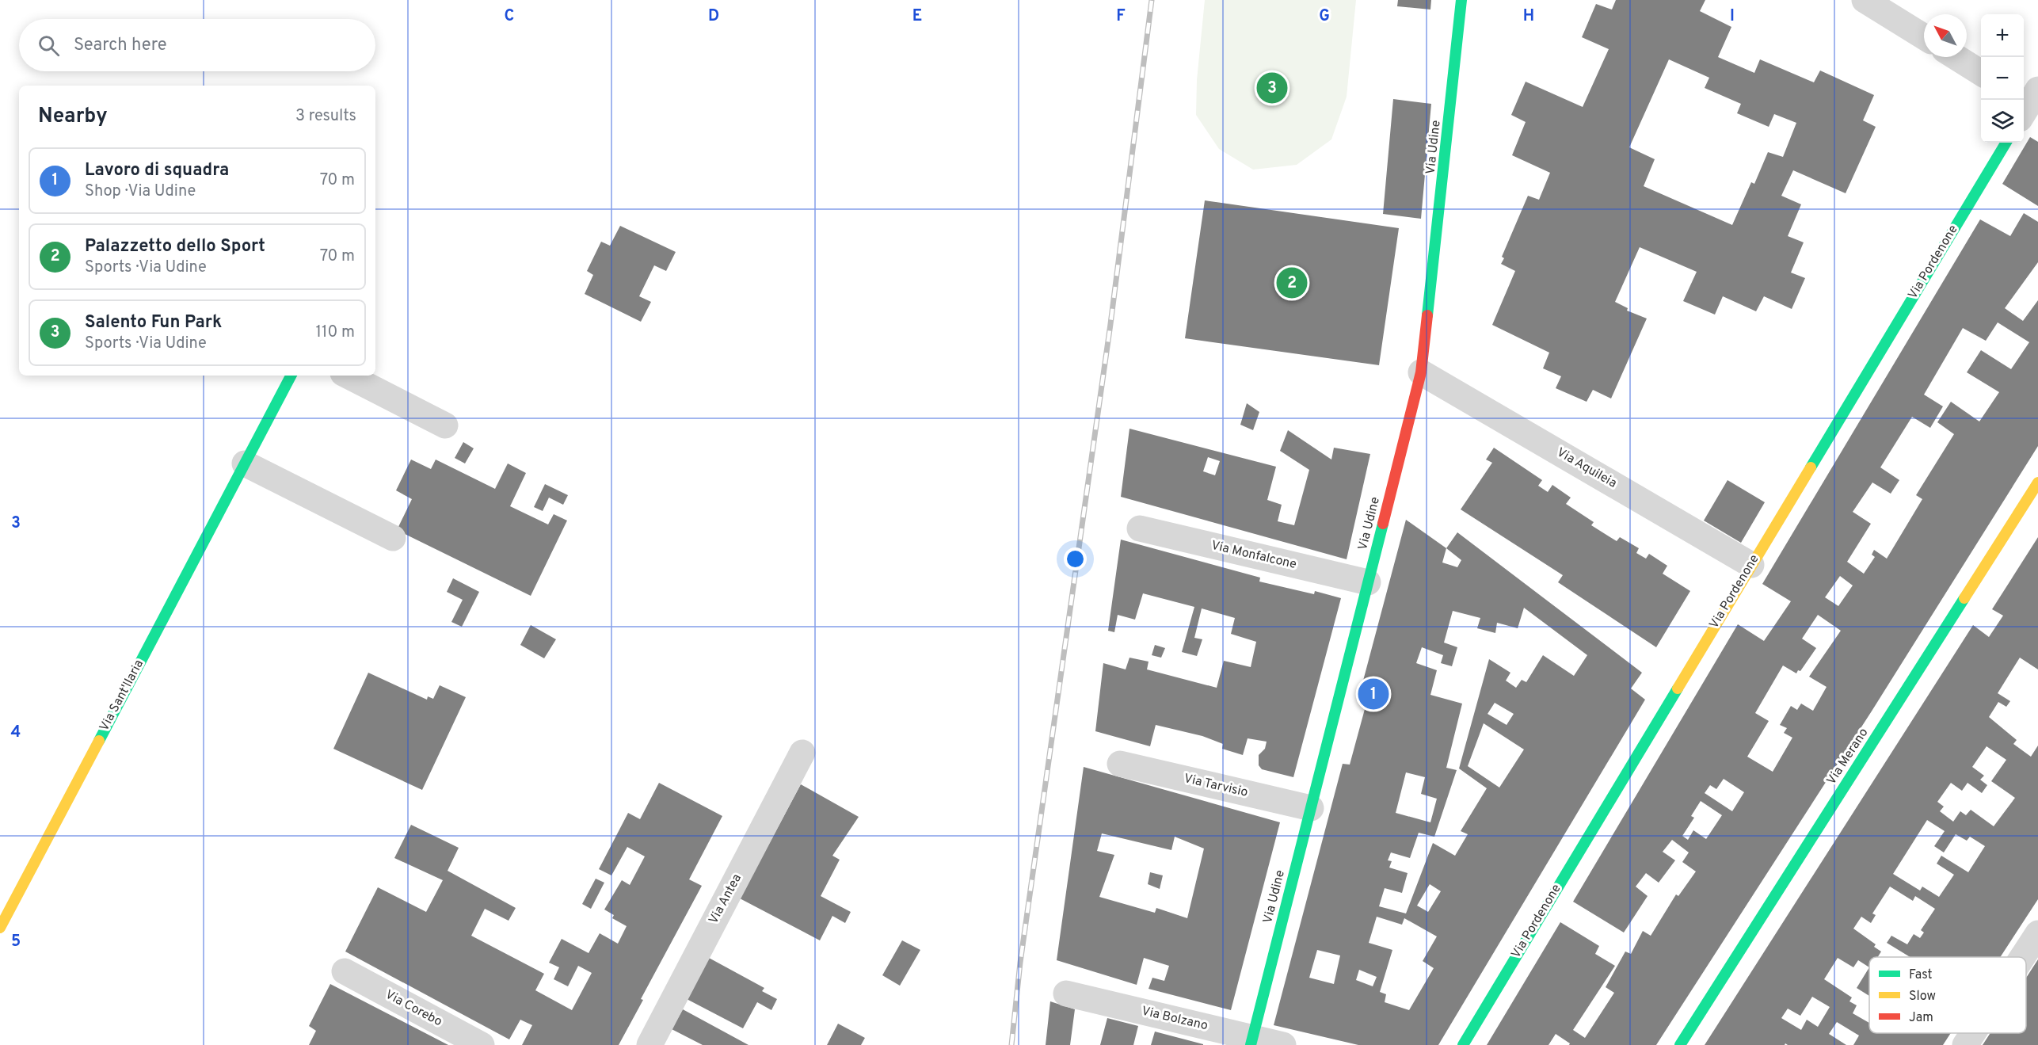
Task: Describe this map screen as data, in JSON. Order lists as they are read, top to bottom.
{
  "streets": {
    "street": [
      "Via Udine",
      "Via Pordenone",
      "Via Aquileia",
      "Via Monfalcone",
      "Via Sant'Ilaria",
      "Via Merano",
      "Via Tarvisio",
      "Via Antea",
      "Via Corebo",
      "Via Bolzano"
    ]
  },
  "crossings": [
    ["Via Udine", "Via Aquileia"],
    ["Via Udine", "Via Monfalcone"],
    ["Via Udine", "Via Tarvisio"],
    ["Via Udine", "Via Bolzano"],
    ["Via Pordenone", "Via Aquileia"]
  ],
  "legend": ["Fast", "Slow", "Jam"],
  "north": "top left",
  "page": {
    "map_buttons": ["+", "−"],
    "search": "Search here",
    "pins": ["3", "2", "1"],
    "heading": ["Nearby", "3 results"],
    "list": [
      {
        "mark": "1",
        "name": "Lavoro di squadra",
        "note": "Shop · Via Udine",
        "value": "70 m"
      },
      {
        "mark": "2",
        "name": "Palazzetto dello Sport",
        "note": "Sports · Via Udine",
        "value": "70 m"
      },
      {
        "mark": "3",
        "name": "Salento Fun Park",
        "note": "Sports · Via Udine",
        "value": "110 m"
      }
    ]
  },
  "grid": {
    "columns": [
      "C",
      "D",
      "E",
      "F",
      "G",
      "H",
      "I"
    ],
    "rows": ["3", "4", "5"]
  }
}
